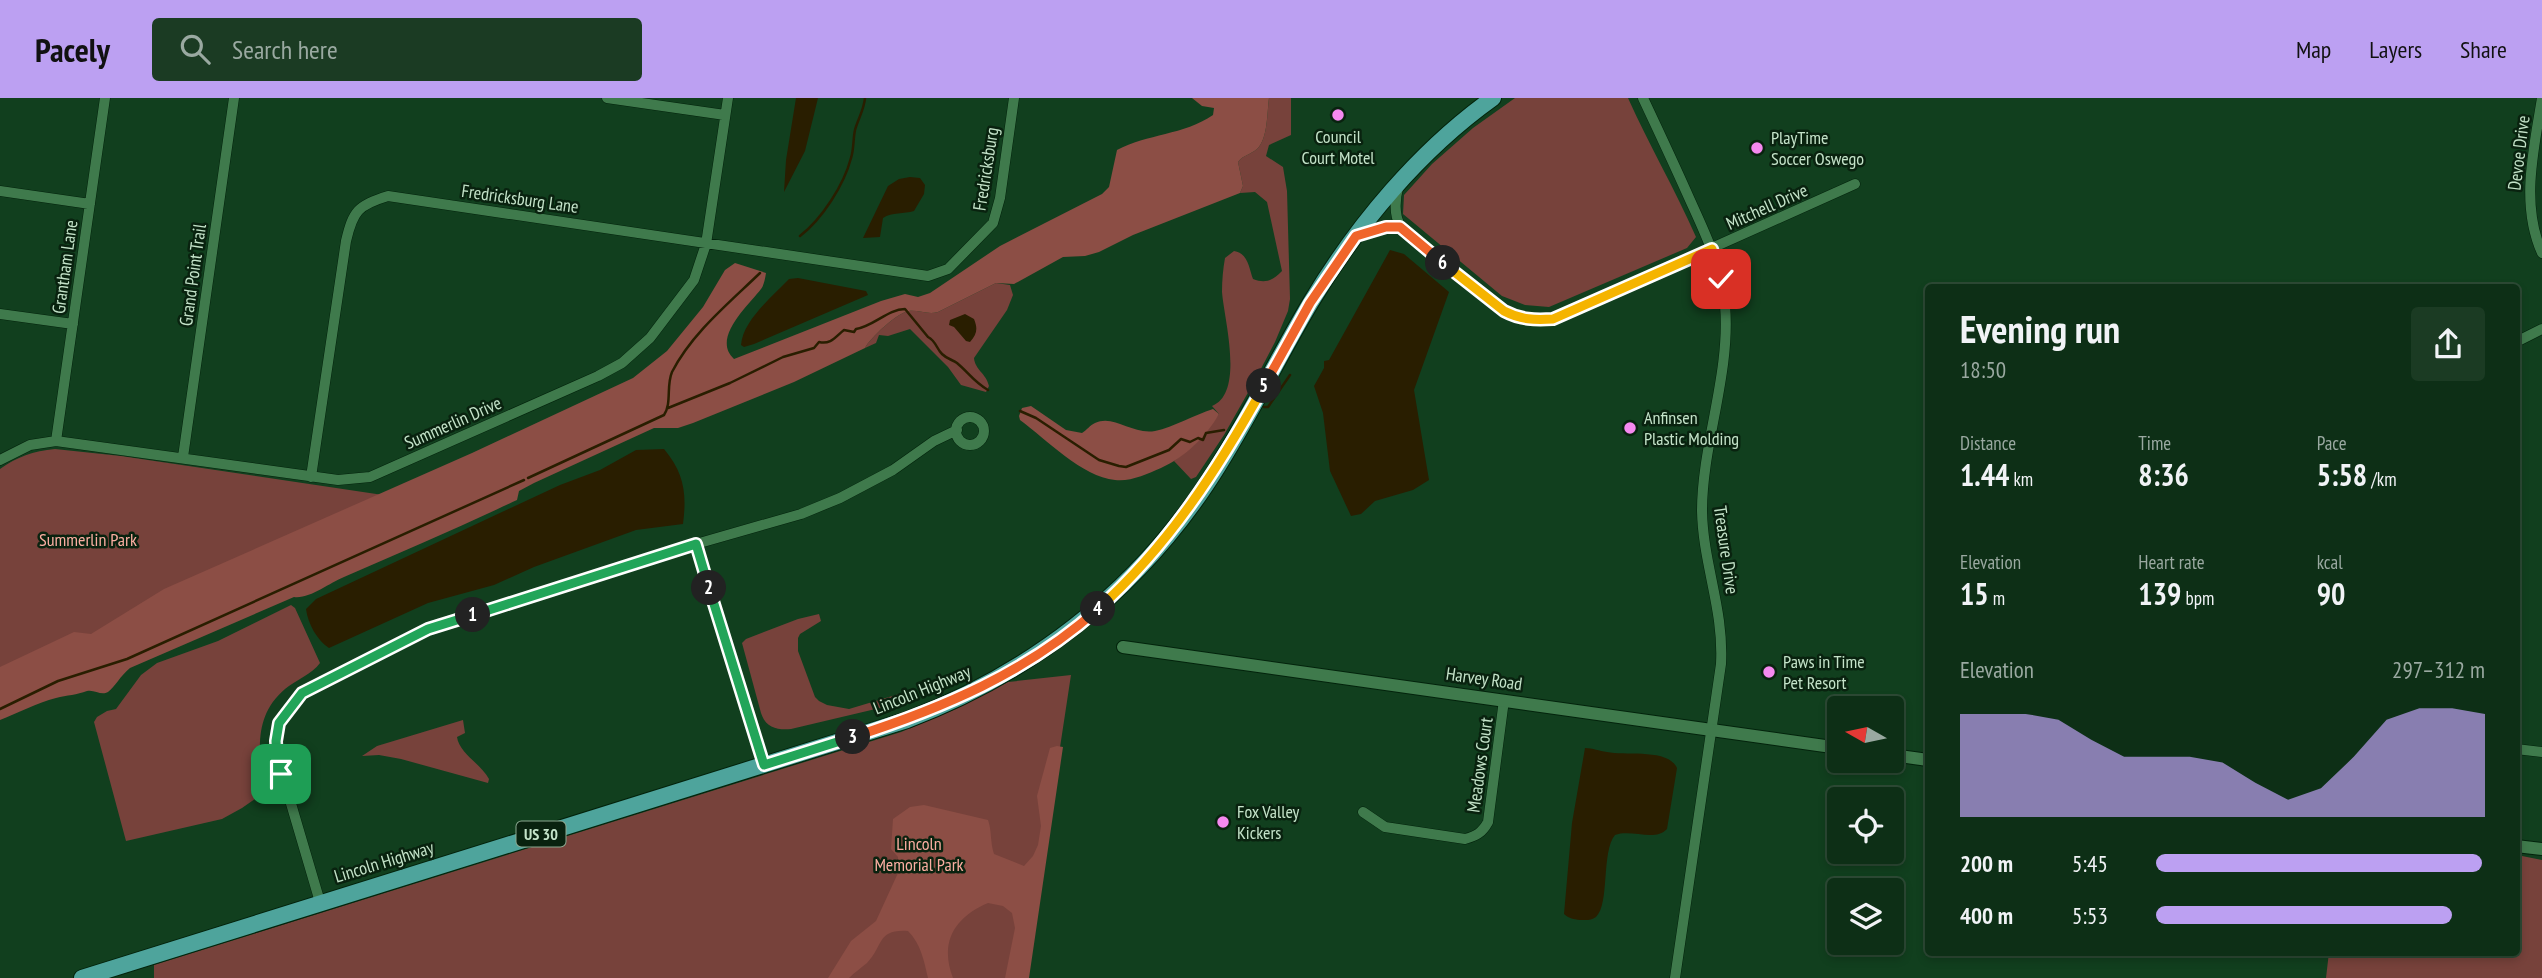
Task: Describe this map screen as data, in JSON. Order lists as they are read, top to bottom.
{
  "streets": {
    "main road": ["Lincoln Highway", "US 30"],
    "street": [
      "Devoe Drive",
      "Fredricksburg",
      "Fredricksburg Lane",
      "Mitchell Drive",
      "Grantham Lane",
      "Grand Point Trail",
      "Summerlin Drive",
      "Treasure Drive",
      "Harvey Road",
      "Meadows Court"
    ]
  },
  "crossings": [
    ["Fredricksburg", "Fredricksburg Lane"],
    ["Fredricksburg Lane", "Summerlin Drive"],
    ["Mitchell Drive", "Treasure Drive"],
    ["Grantham Lane", "Summerlin Drive"],
    ["Grand Point Trail", "Summerlin Drive"],
    ["Treasure Drive", "Harvey Road"],
    ["Harvey Road", "Meadows Court"]
  ],
  "parks": ["Summerlin Park", "Lincoln Memorial Park"],
  "places": [
    "Council Court Motel",
    "PlayTime Soccer Oswego",
    "Anfinsen Plastic Molding",
    "Paws in Time Pet Resort",
    "Fox Valley Kickers"
  ],
  "north": "left",
  "page": {
    "header": "Pacely",
    "search": "Search here",
    "nav": ["Map", "Layers", "Share"],
    "pins": [
      "6",
      "5",
      "2",
      "4",
      "1",
      "3"
    ],
    "heading": ["Evening run", "18:50"],
    "stats": [
      ["Distance", "1.44 km"],
      ["Time", "8:36"],
      ["Pace", "5:58 /km"],
      ["Elevation", "15 m"],
      ["Heart rate", "139 bpm"],
      ["kcal", "90"]
    ],
    "chart": ["Elevation", "297–312 m"],
    "list": [
      {
        "name": "200 m",
        "note": "5:45"
      },
      {
        "name": "400 m",
        "note": "5:53"
      }
    ]
  }
}
